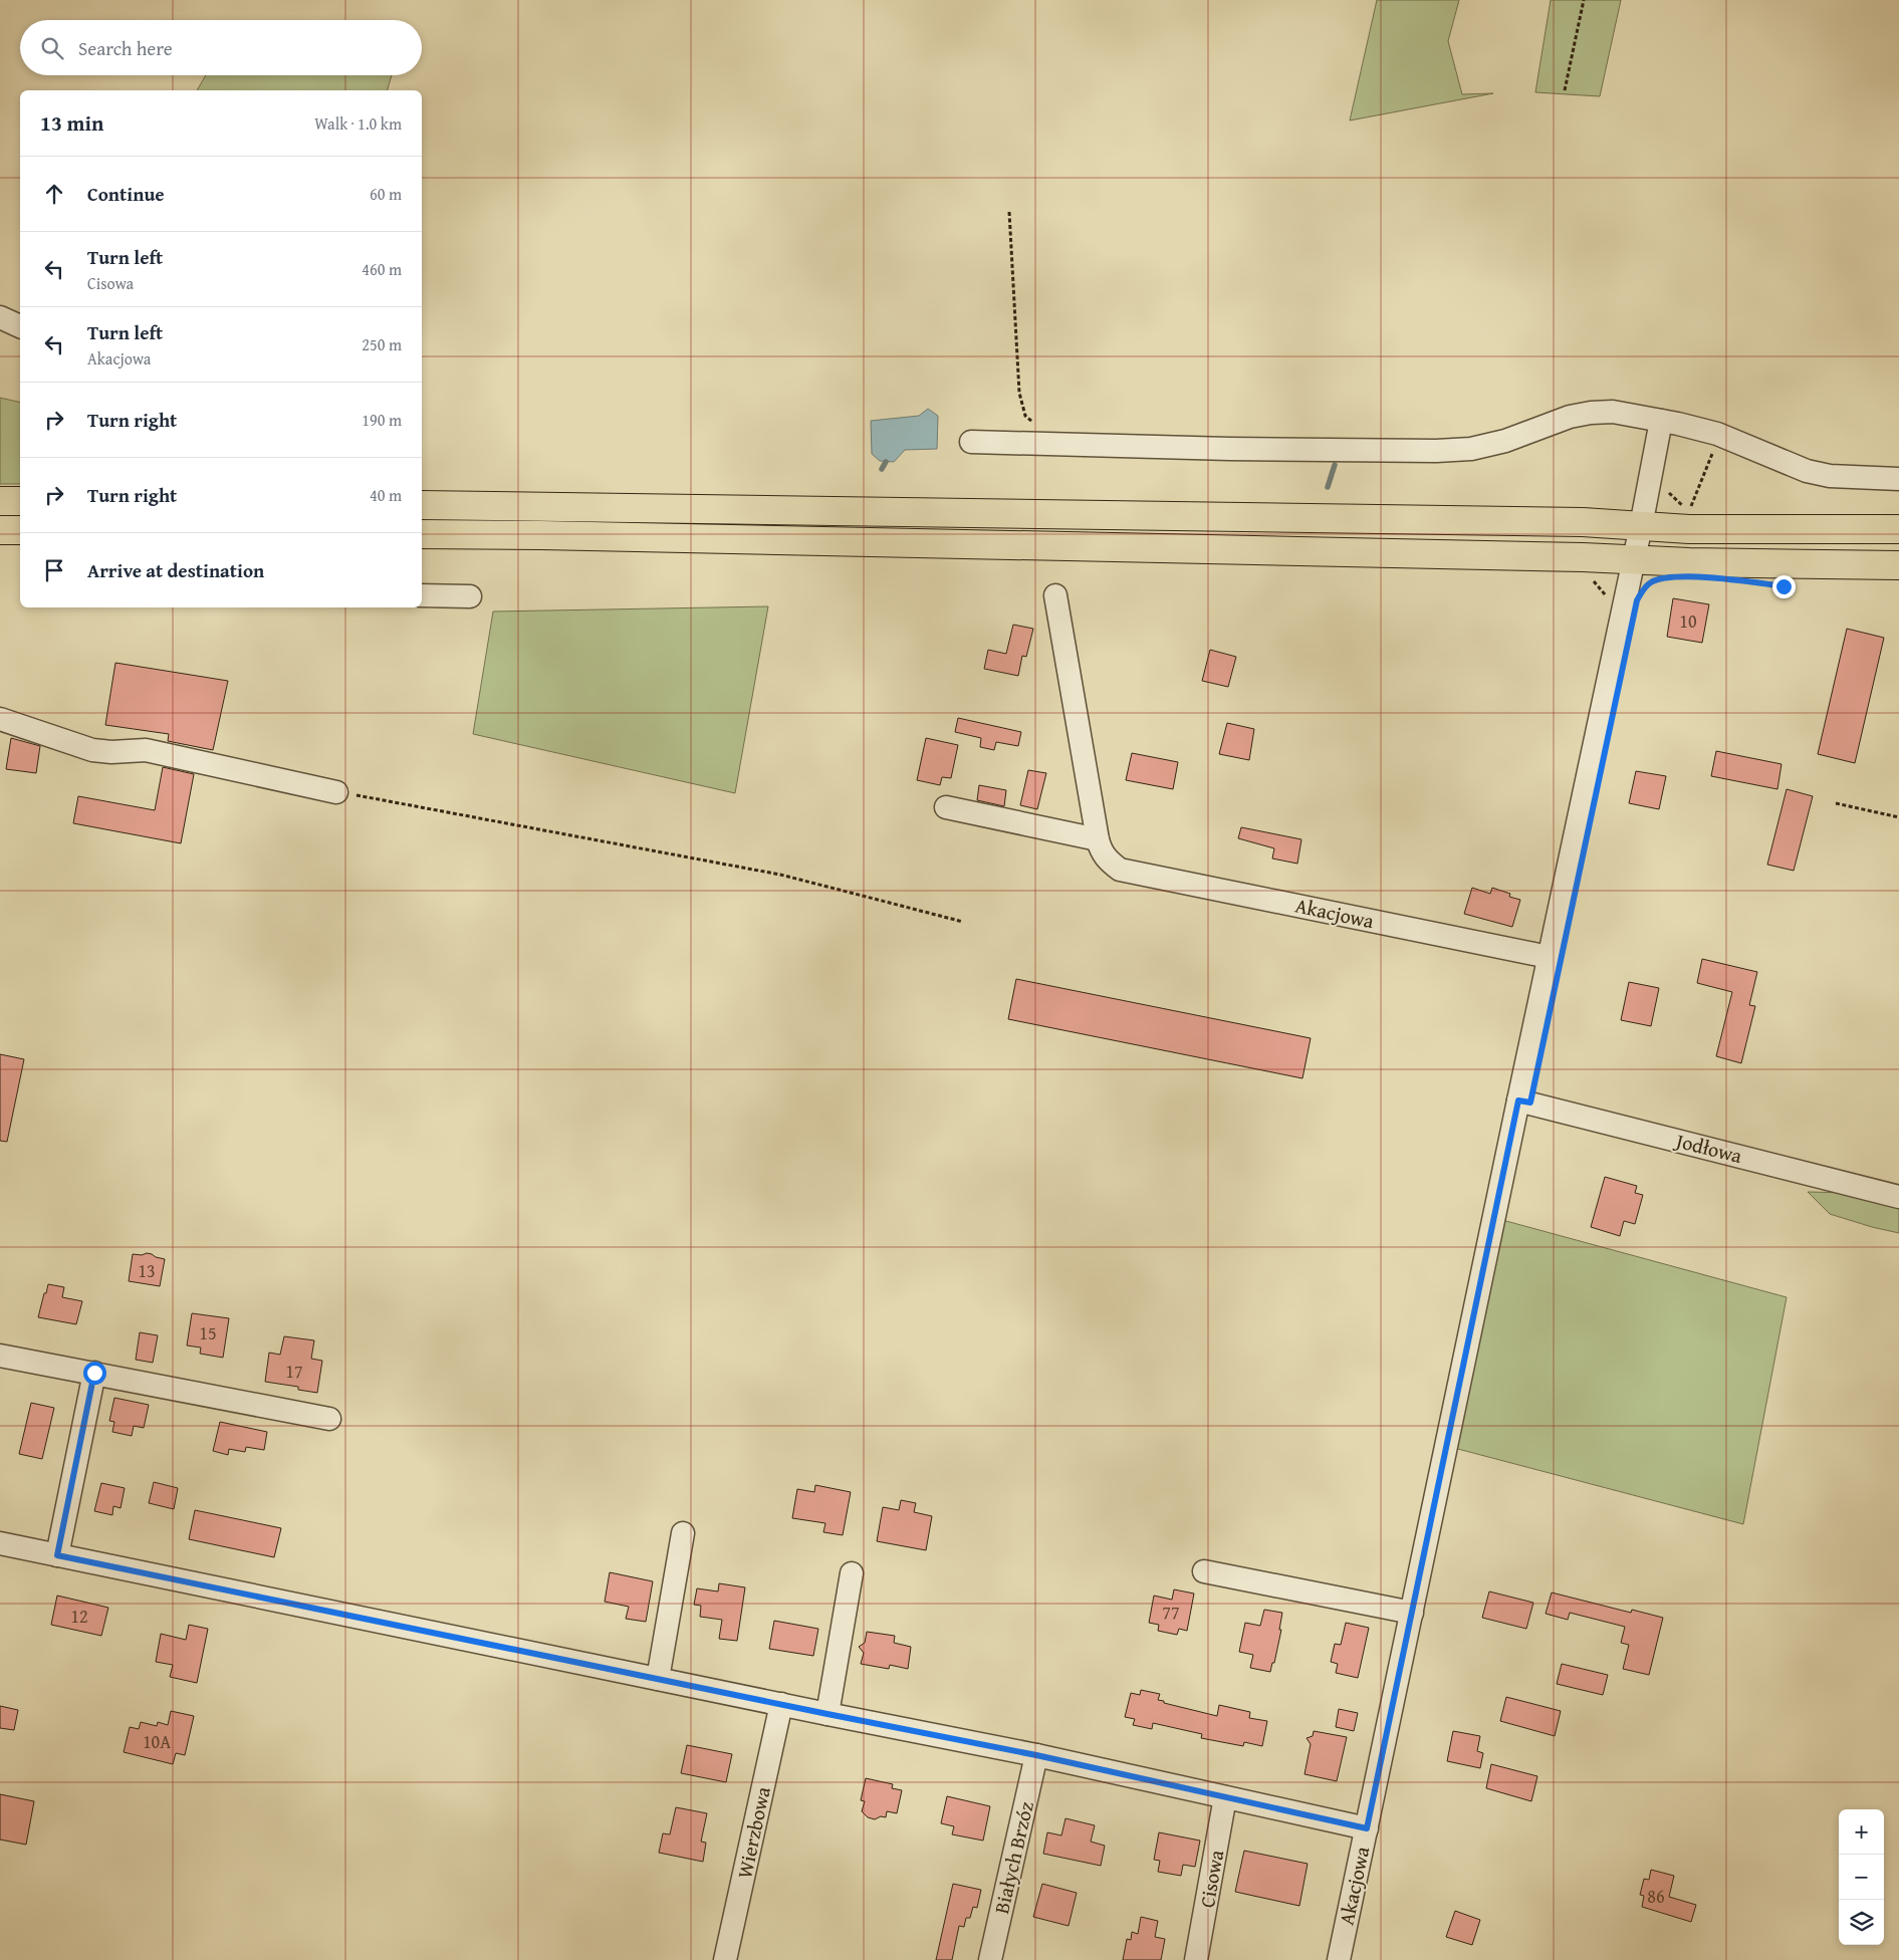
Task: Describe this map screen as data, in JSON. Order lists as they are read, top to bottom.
{
  "streets": {
    "street": [
      "Akacjowa",
      "Jodłowa",
      "Wierzbowa",
      "Białych Brzóz",
      "Cisowa"
    ]
  },
  "crossings": [
    ["Akacjowa", "Jodłowa"]
  ],
  "house_numbers": [
    "10",
    "13",
    "15",
    "17",
    "77",
    "12",
    "10A",
    "86"
  ],
  "page": {
    "search": "Search here",
    "heading": ["13 min", "Walk · 1.0 km"],
    "list": [
      ["Continue", "60 m"],
      ["Turn left", "Cisowa", "460 m"],
      ["Turn left", "Akacjowa", "250 m"],
      ["Turn right", "190 m"],
      ["Turn right", "40 m"],
      "Arrive at destination"
    ],
    "map_buttons": ["+", "−"]
  }
}
